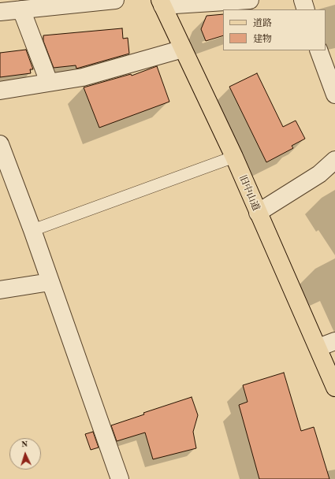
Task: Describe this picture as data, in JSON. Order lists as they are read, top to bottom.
{
  "streets": {
    "main road": ["旧中山道"]
  },
  "legend": ["道路", "建物"],
  "north": "top"
}
